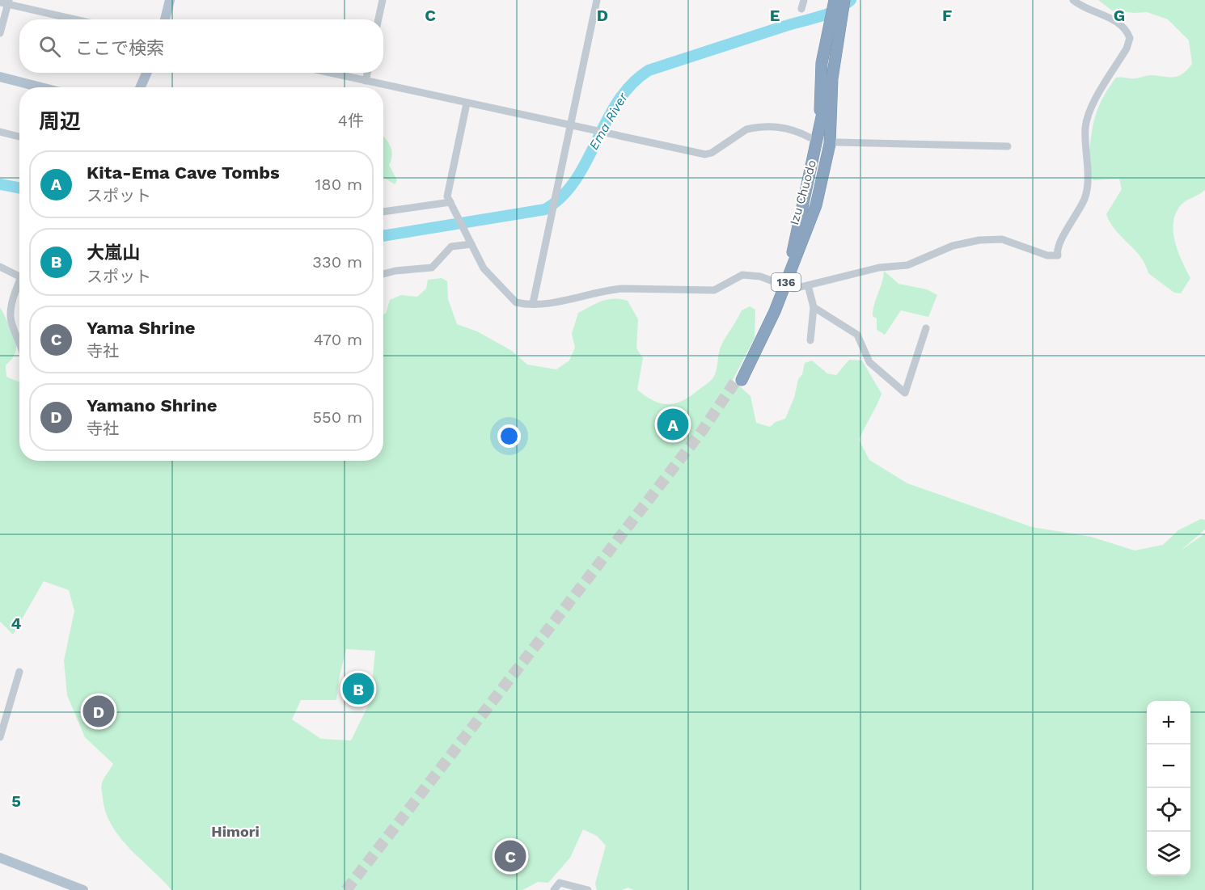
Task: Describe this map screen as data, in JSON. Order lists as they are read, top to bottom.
{
  "streets": {
    "highway": ["Izu Chuodo", "136"]
  },
  "crossings": [
    ["Izu Chuodo", "136"]
  ],
  "districts": ["Himori"],
  "water": ["Ema River"],
  "page": {
    "search": "ここで検索",
    "heading": ["周辺", "4件"],
    "list": [
      {
        "mark": "A",
        "name": "Kita-Ema Cave Tombs",
        "note": "スポット",
        "value": "180 m"
      },
      {
        "mark": "B",
        "name": "大嵐山",
        "note": "スポット",
        "value": "330 m"
      },
      {
        "mark": "C",
        "name": "Yama Shrine",
        "note": "寺社",
        "value": "470 m"
      },
      {
        "mark": "D",
        "name": "Yamano Shrine",
        "note": "寺社",
        "value": "550 m"
      }
    ],
    "pins": [
      "A",
      "B",
      "D",
      "C"
    ],
    "map_buttons": ["+", "−"]
  },
  "grid": {
    "columns": [
      "C",
      "D",
      "E",
      "F",
      "G"
    ],
    "rows": ["4", "5"]
  }
}
